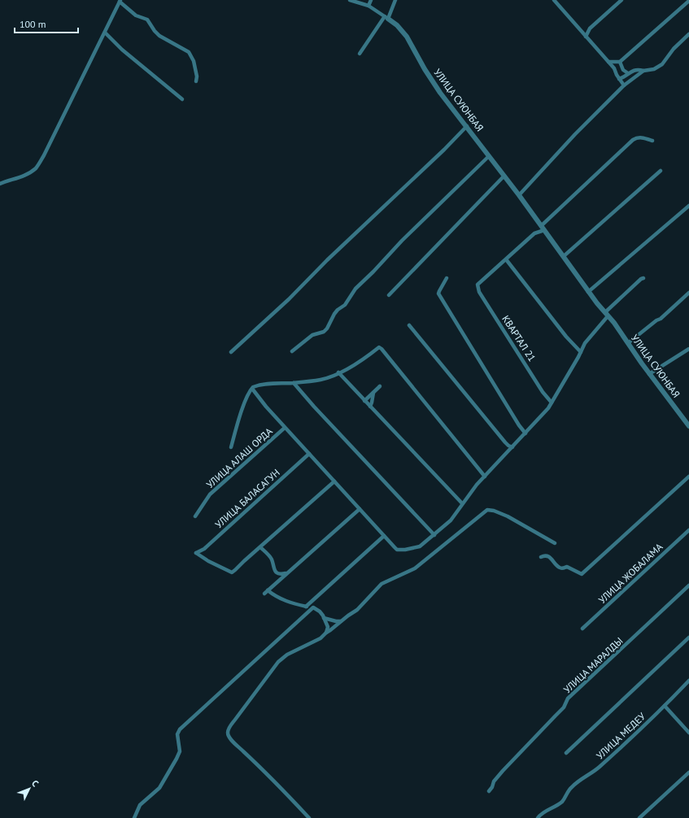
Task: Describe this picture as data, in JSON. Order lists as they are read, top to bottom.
{
  "streets": {
    "street": [
      "УЛИЦА СУЮНБАЯ",
      "КВАРТАЛ 21",
      "УЛИЦА АЛАШ ОРДА",
      "УЛИЦА БАЛАСАГУН",
      "УЛИЦА ЖОБАЛАМА",
      "УЛИЦА МАРАЛДЫ",
      "УЛИЦА МЕДЕУ"
    ]
  },
  "scale_bar": "100 m",
  "north": "top right"
}
